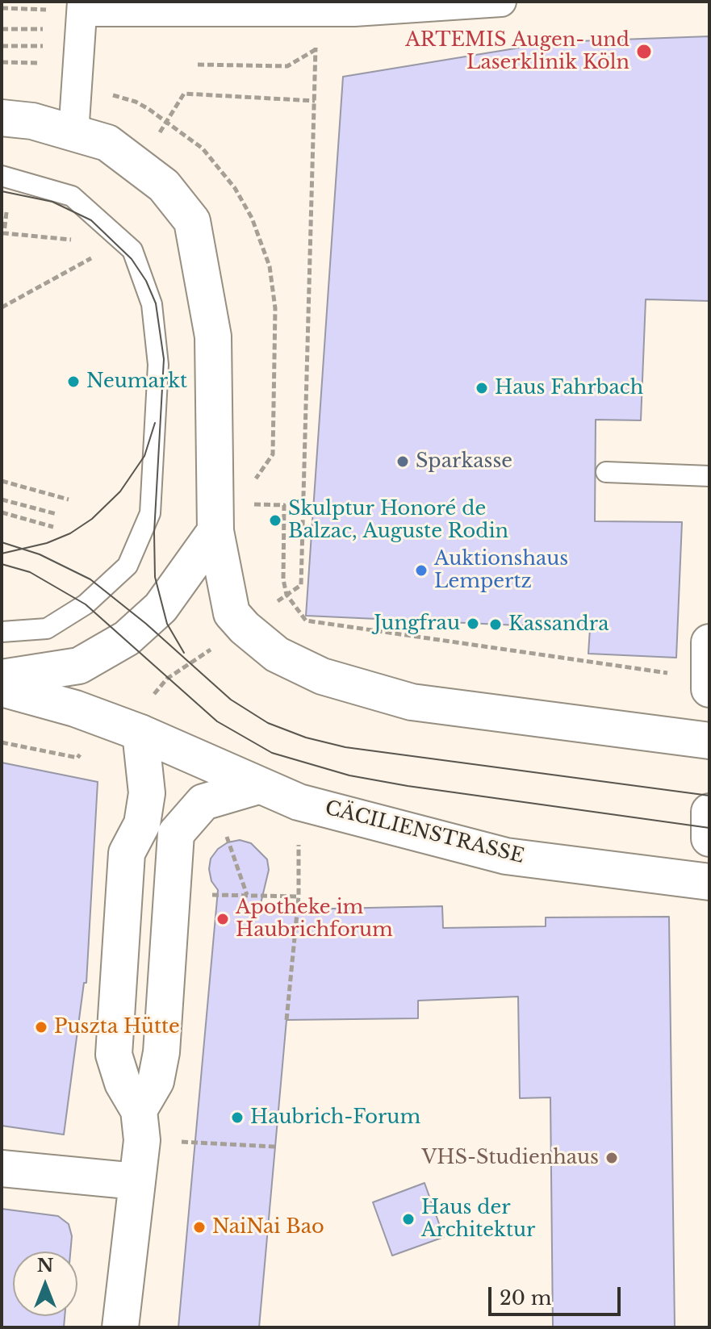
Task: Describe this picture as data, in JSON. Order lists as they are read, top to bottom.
{
  "streets": {
    "main road": ["CÄCILIENSTRASSE"]
  },
  "places": [
    "ARTEMIS Augen- und Laserklinik Köln",
    "Neumarkt",
    "Haus Fahrbach",
    "Sparkasse",
    "Skulptur Honoré de Balzac, Auguste Rodin",
    "Auktionshaus Lempertz",
    "Jungfrau",
    "Kassandra",
    "Apotheke im Haubrichforum",
    "Puszta Hütte",
    "Haubrich-Forum",
    "VHS-Studienhaus",
    "Haus der Architektur",
    "NaiNai Bao"
  ],
  "scale_bar": "20 m",
  "north": "top"
}
